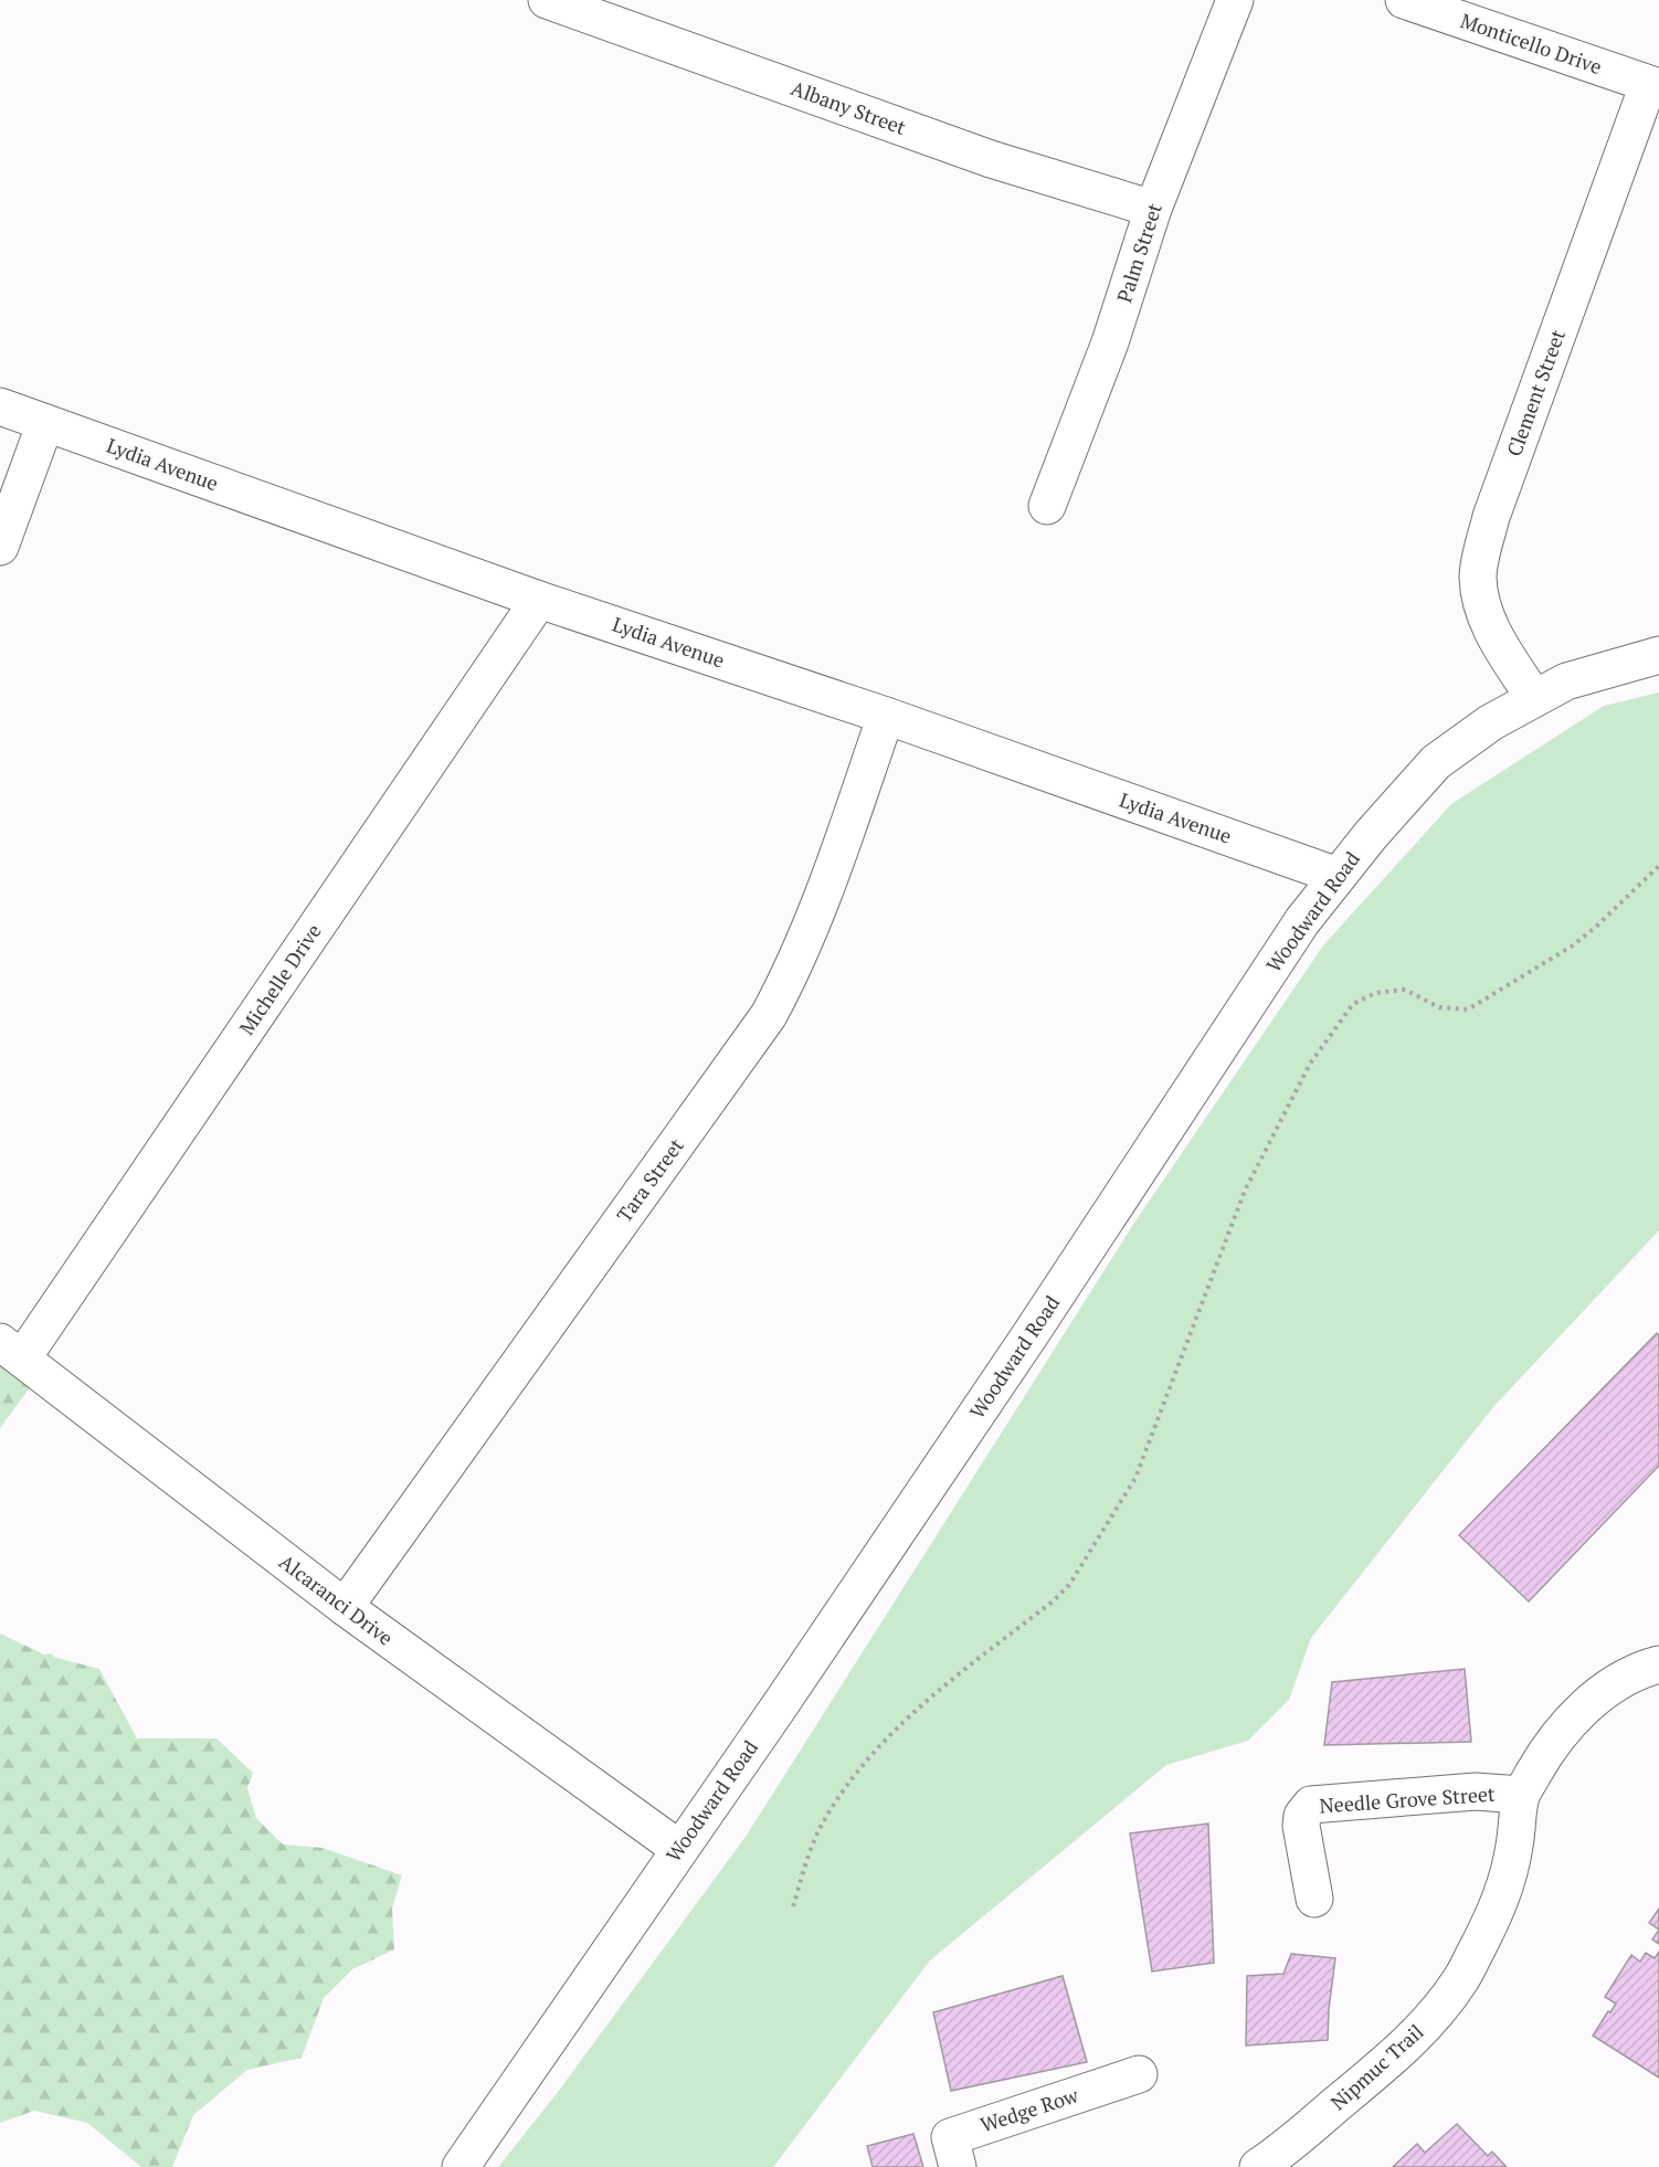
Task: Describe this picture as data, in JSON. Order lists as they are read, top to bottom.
{
  "streets": {
    "street": [
      "Monticello Drive",
      "Albany Street",
      "Palm Street",
      "Clement Street",
      "Lydia Avenue",
      "Woodward Road",
      "Michelle Drive",
      "Tara Street",
      "Alcaranci Drive",
      "Needle Grove Street",
      "Nipmuc Trail",
      "Wedge Row"
    ]
  },
  "crossings": [
    ["Monticello Drive", "Clement Street"],
    ["Albany Street", "Palm Street"],
    ["Clement Street", "Woodward Road"],
    ["Lydia Avenue", "Woodward Road"],
    ["Lydia Avenue", "Michelle Drive"],
    ["Lydia Avenue", "Tara Street"],
    ["Woodward Road", "Alcaranci Drive"],
    ["Michelle Drive", "Alcaranci Drive"],
    ["Tara Street", "Alcaranci Drive"],
    ["Needle Grove Street", "Nipmuc Trail"]
  ]
}
